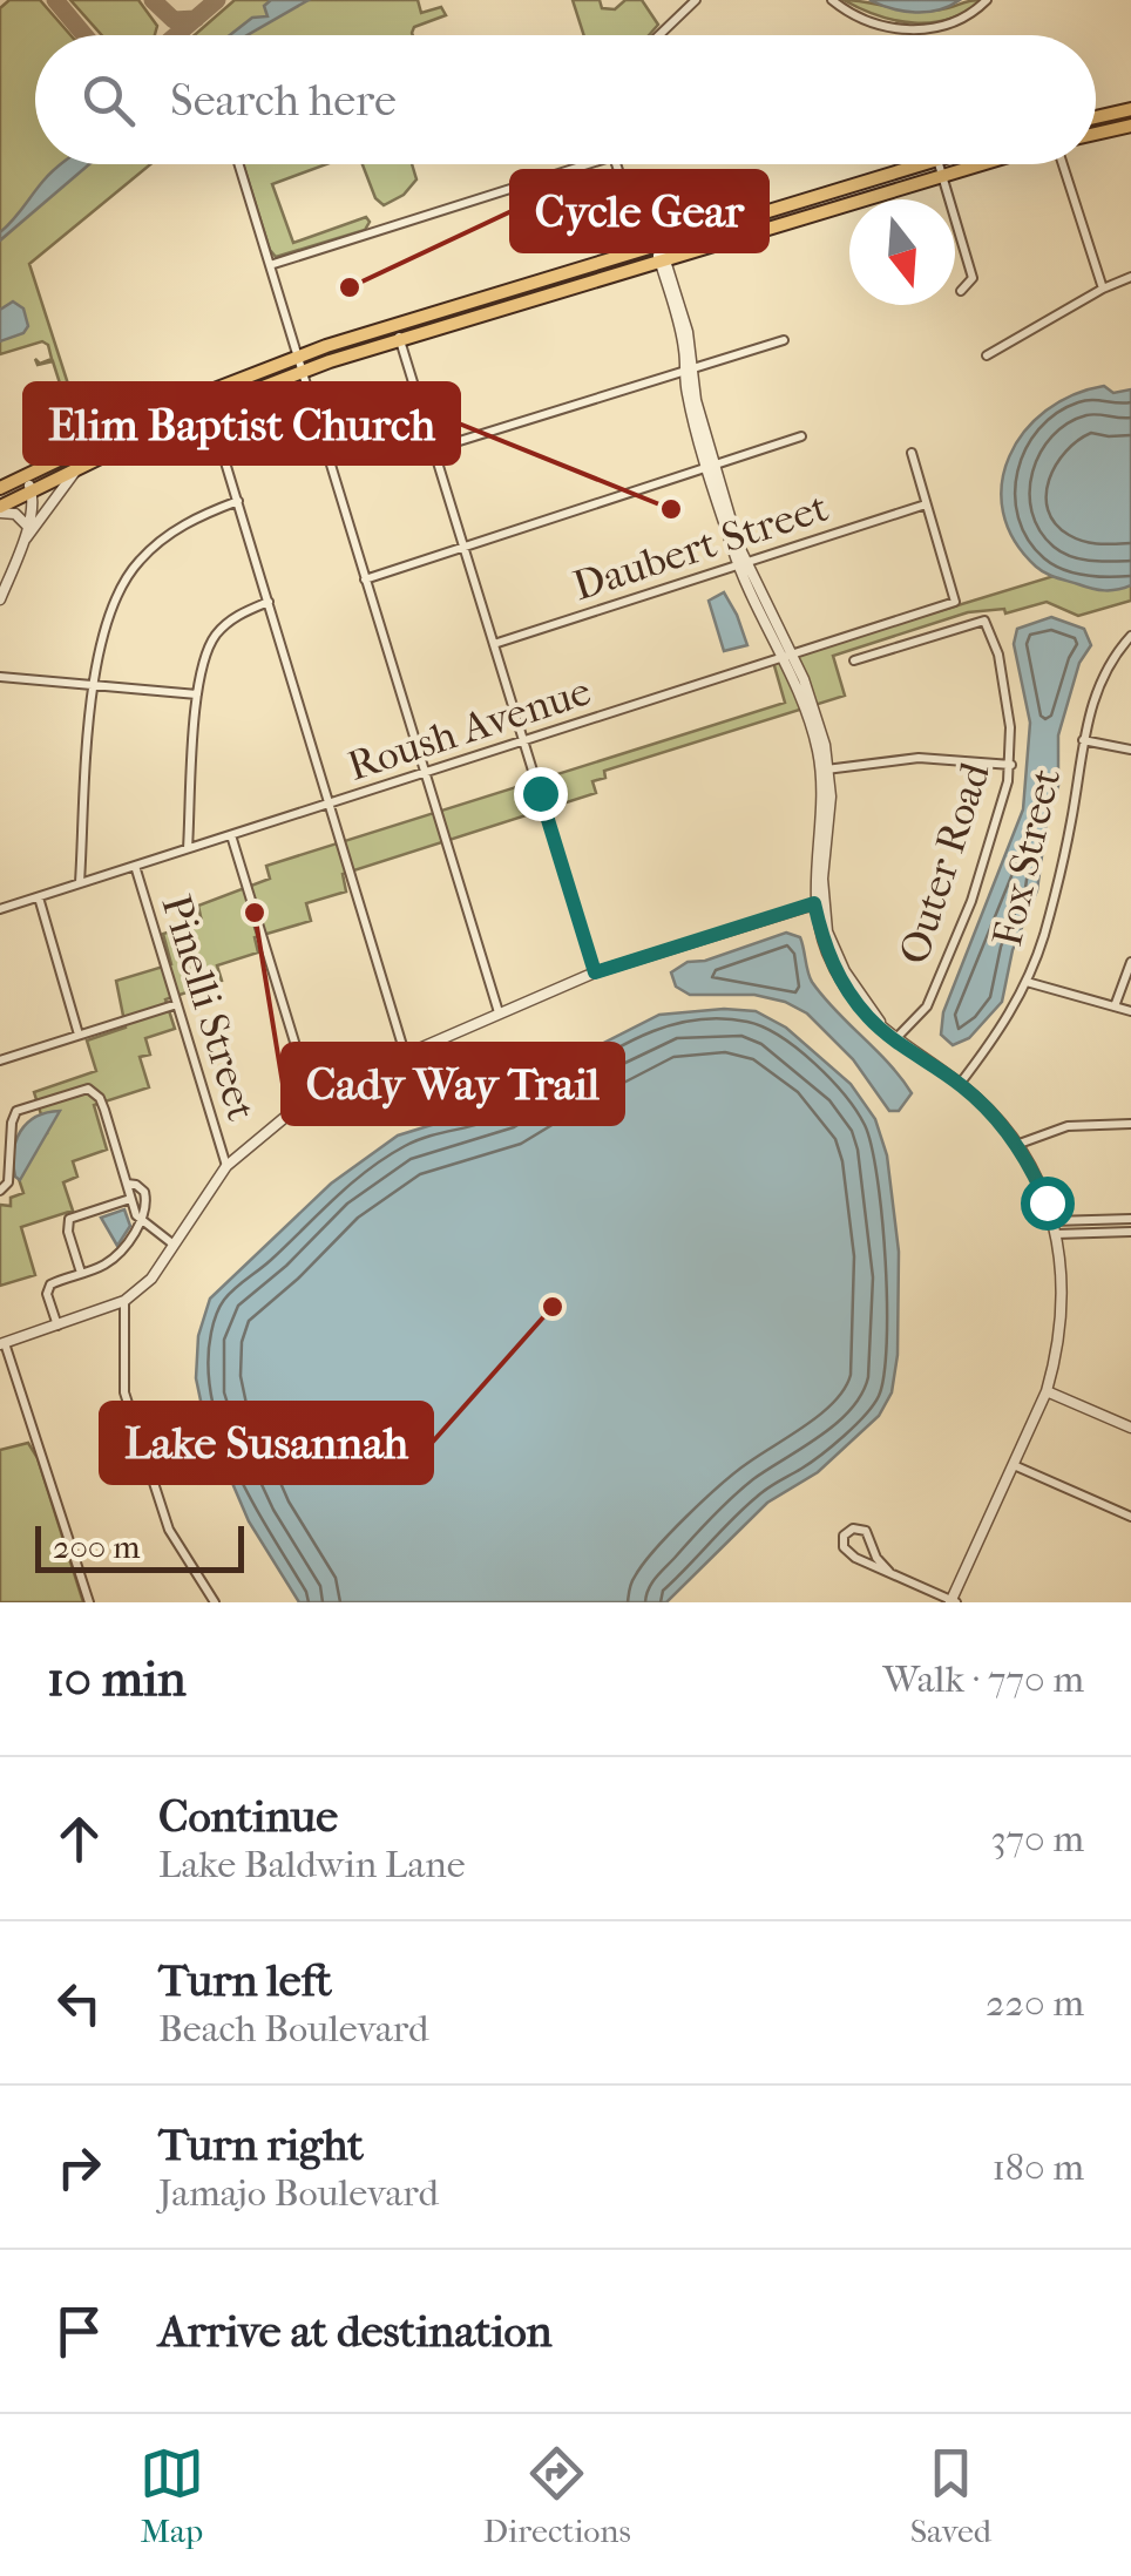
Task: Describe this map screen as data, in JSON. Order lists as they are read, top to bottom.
{
  "streets": {
    "street": [
      "Daubert Street",
      "Roush Avenue",
      "Fox Street",
      "Outer Road",
      "Pinelli Street"
    ]
  },
  "crossings": [
    ["Daubert Street", "Roush Avenue"],
    ["Roush Avenue", "Pinelli Street"]
  ],
  "places": [
    "Cycle Gear",
    "Elim Baptist Church",
    "Cady Way Trail",
    "Lake Susannah"
  ],
  "scale_bar": "200 m",
  "north": "bottom",
  "page": {
    "search": "Search here",
    "scale": "200 m",
    "heading": ["10 min", "Walk · 770 m"],
    "list": [
      ["Continue", "Lake Baldwin Lane", "370 m"],
      ["Turn left", "Beach Boulevard", "220 m"],
      ["Turn right", "Jamajo Boulevard", "180 m"],
      "Arrive at destination"
    ],
    "nav": ["Map", "Directions", "Saved"]
  }
}
